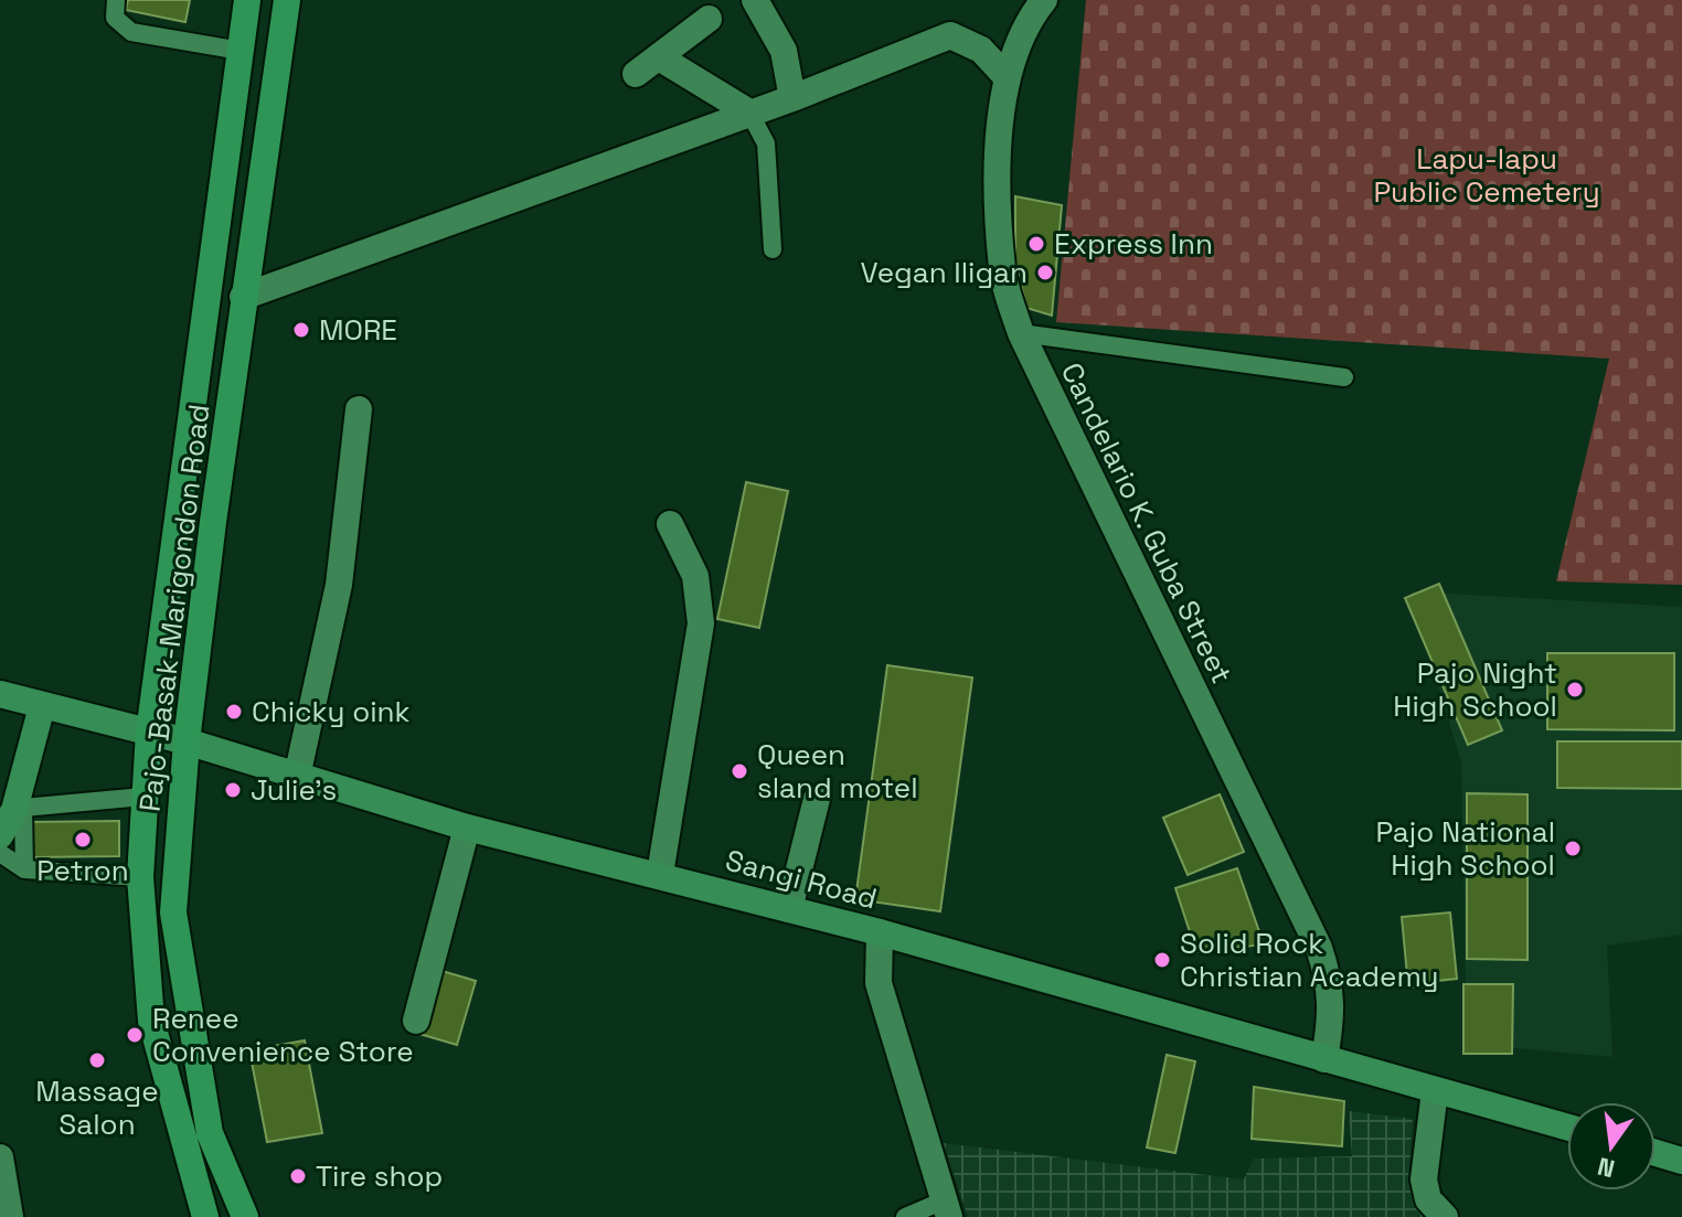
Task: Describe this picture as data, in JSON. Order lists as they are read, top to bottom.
{
  "streets": {
    "main road": ["Pajo-Basak-Marigondon Road"],
    "street": ["Candelario K. Guba Street", "Sangi Road"]
  },
  "crossings": [
    ["Candelario K. Guba Street", "Sangi Road"],
    ["Pajo-Basak-Marigondon Road", "Sangi Road"]
  ],
  "parks": ["Lapu-lapu Public Cemetery"],
  "places": [
    "Express Inn",
    "Vegan Iligan",
    "MORE",
    "Pajo Night High School",
    "Chicky oink",
    "Queen sland motel",
    "Julie's",
    "Petron",
    "Pajo National High School",
    "Solid Rock Christian Academy",
    "Renee Convenience Store",
    "Massage Salon",
    "Tire shop"
  ],
  "north": "bottom"
}
